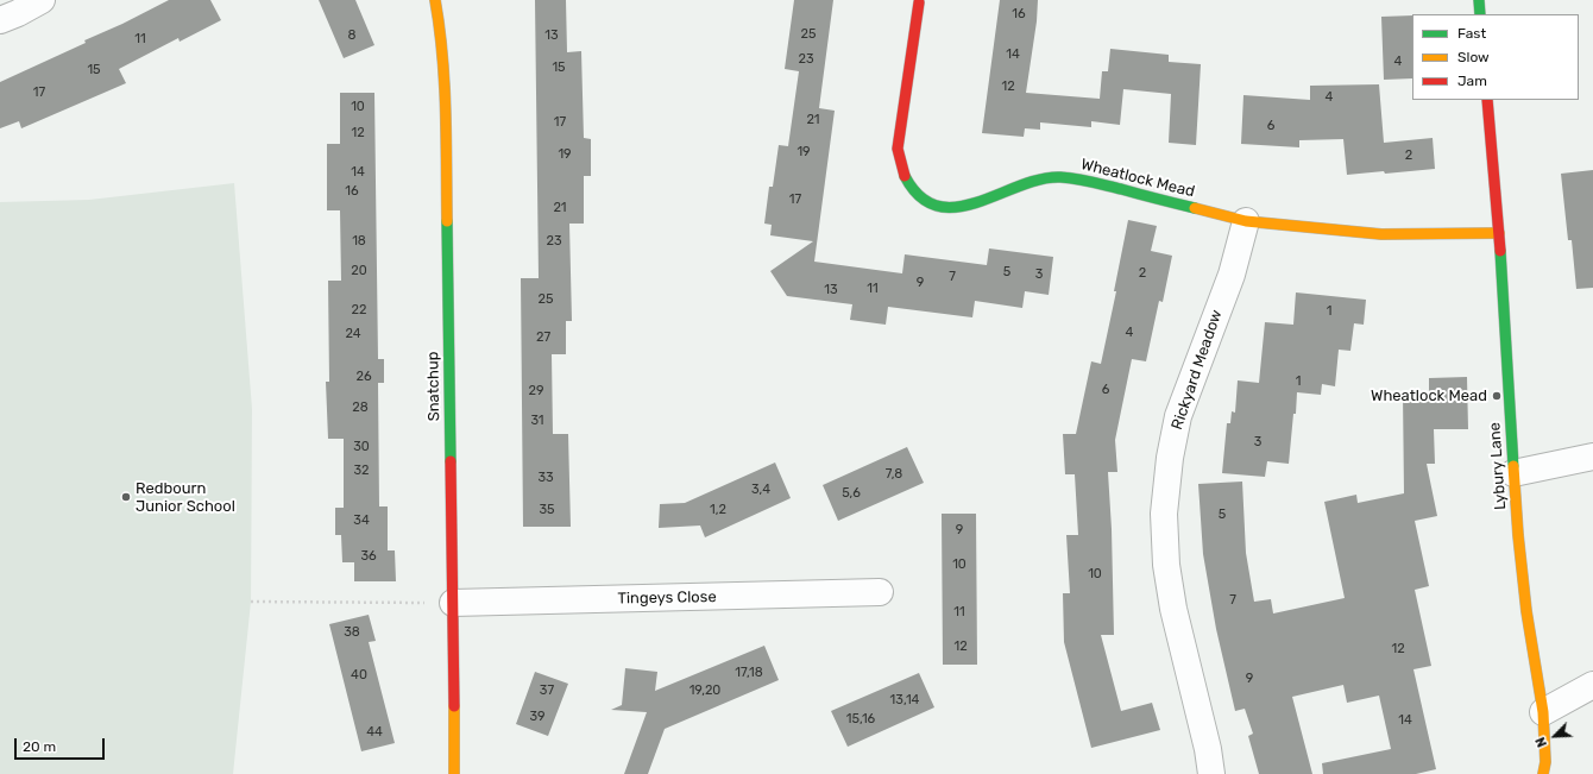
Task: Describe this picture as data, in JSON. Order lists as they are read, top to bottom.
{
  "streets": {
    "street": [
      "Wheatlock Mead",
      "Rickyard Meadow",
      "Snatchup",
      "Lybury Lane",
      "Tingeys Close"
    ]
  },
  "crossings": [
    ["Wheatlock Mead", "Rickyard Meadow"],
    ["Wheatlock Mead", "Lybury Lane"],
    ["Snatchup", "Tingeys Close"]
  ],
  "places": ["Wheatlock Mead", "Redbourn Junior School"],
  "house_numbers": [
    "16",
    "25",
    "8",
    "13",
    "11",
    "14",
    "23",
    "4",
    "15",
    "15",
    "12",
    "17",
    "4",
    "10",
    "21",
    "17",
    "6",
    "12",
    "19",
    "19",
    "2",
    "14",
    "16",
    "17",
    "21",
    "18",
    "23",
    "20",
    "5",
    "2",
    "3",
    "7",
    "9",
    "11",
    "13",
    "25",
    "22",
    "1",
    "4",
    "24",
    "27",
    "26",
    "1",
    "6",
    "29",
    "28",
    "31",
    "3",
    "30",
    "32",
    "7,8",
    "33",
    "3,4",
    "5,6",
    "35",
    "1,2",
    "5",
    "34",
    "9",
    "36",
    "10",
    "10",
    "7",
    "11",
    "38",
    "12",
    "12",
    "17,18",
    "40",
    "9",
    "37",
    "19,20",
    "13,14",
    "39",
    "15,16",
    "14",
    "44"
  ],
  "legend": ["Fast", "Slow", "Jam"],
  "scale_bar": "20 m",
  "north": "bottom left"
}
